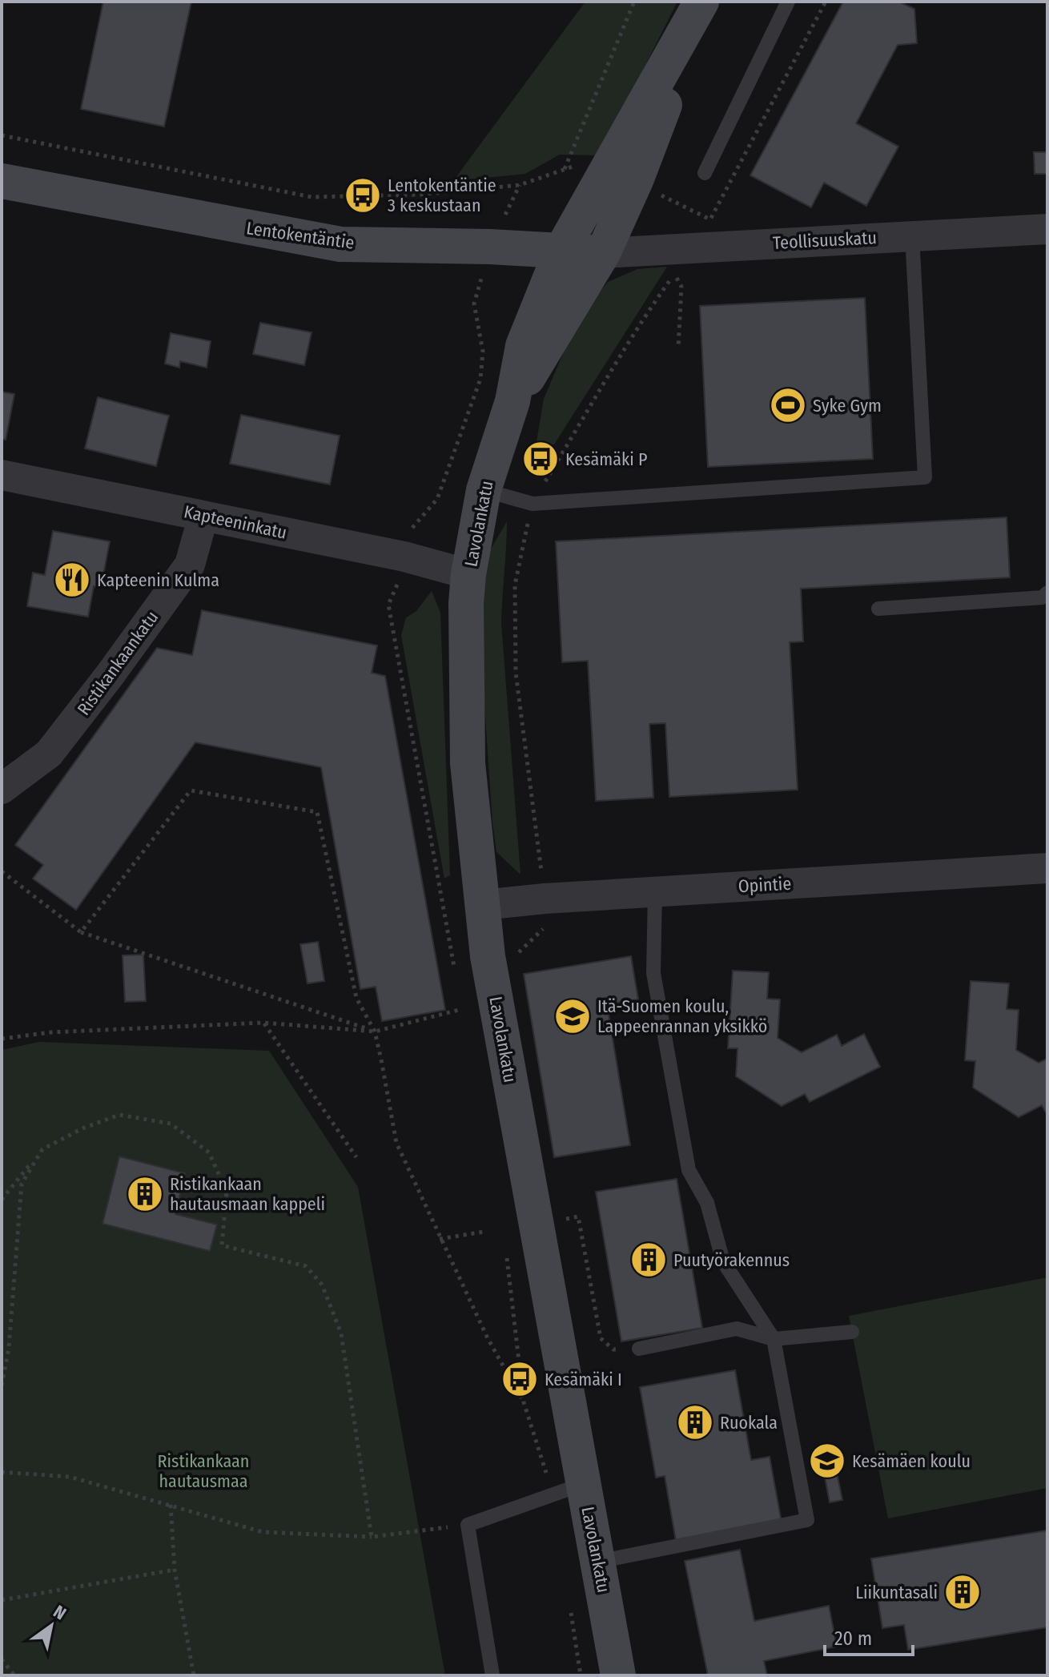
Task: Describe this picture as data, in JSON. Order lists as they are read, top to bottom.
{
  "streets": {
    "main road": ["Lentokentäntie", "Lavolankatu"],
    "street": [
      "Teollisuuskatu",
      "Kapteeninkatu",
      "Ristikankaankatu",
      "Opintie"
    ]
  },
  "crossings": [
    ["Lentokentäntie", "Teollisuuskatu"],
    ["Lentokentäntie", "Lavolankatu"],
    ["Teollisuuskatu", "Lavolankatu"],
    ["Kapteeninkatu", "Lavolankatu"],
    ["Kapteeninkatu", "Ristikankaankatu"],
    ["Lavolankatu", "Opintie"]
  ],
  "parks": ["Ristikankaan hautausmaa"],
  "places": {
    "bus stop": ["Lentokentäntie 3 keskustaan", "Kesämäki P", "Kesämäki I"],
    "sports": ["Syke Gym"],
    "restaurant": ["Kapteenin Kulma"],
    "school or university": ["Itä-Suomen koulu, Lappeenrannan yksikkö", "Kesämäen koulu"],
    "building": [
      "Ristikankaan hautausmaan kappeli",
      "Puutyörakennus",
      "Ruokala",
      "Liikuntasali"
    ]
  },
  "scale_bar": "20 m",
  "north": "top right"
}
